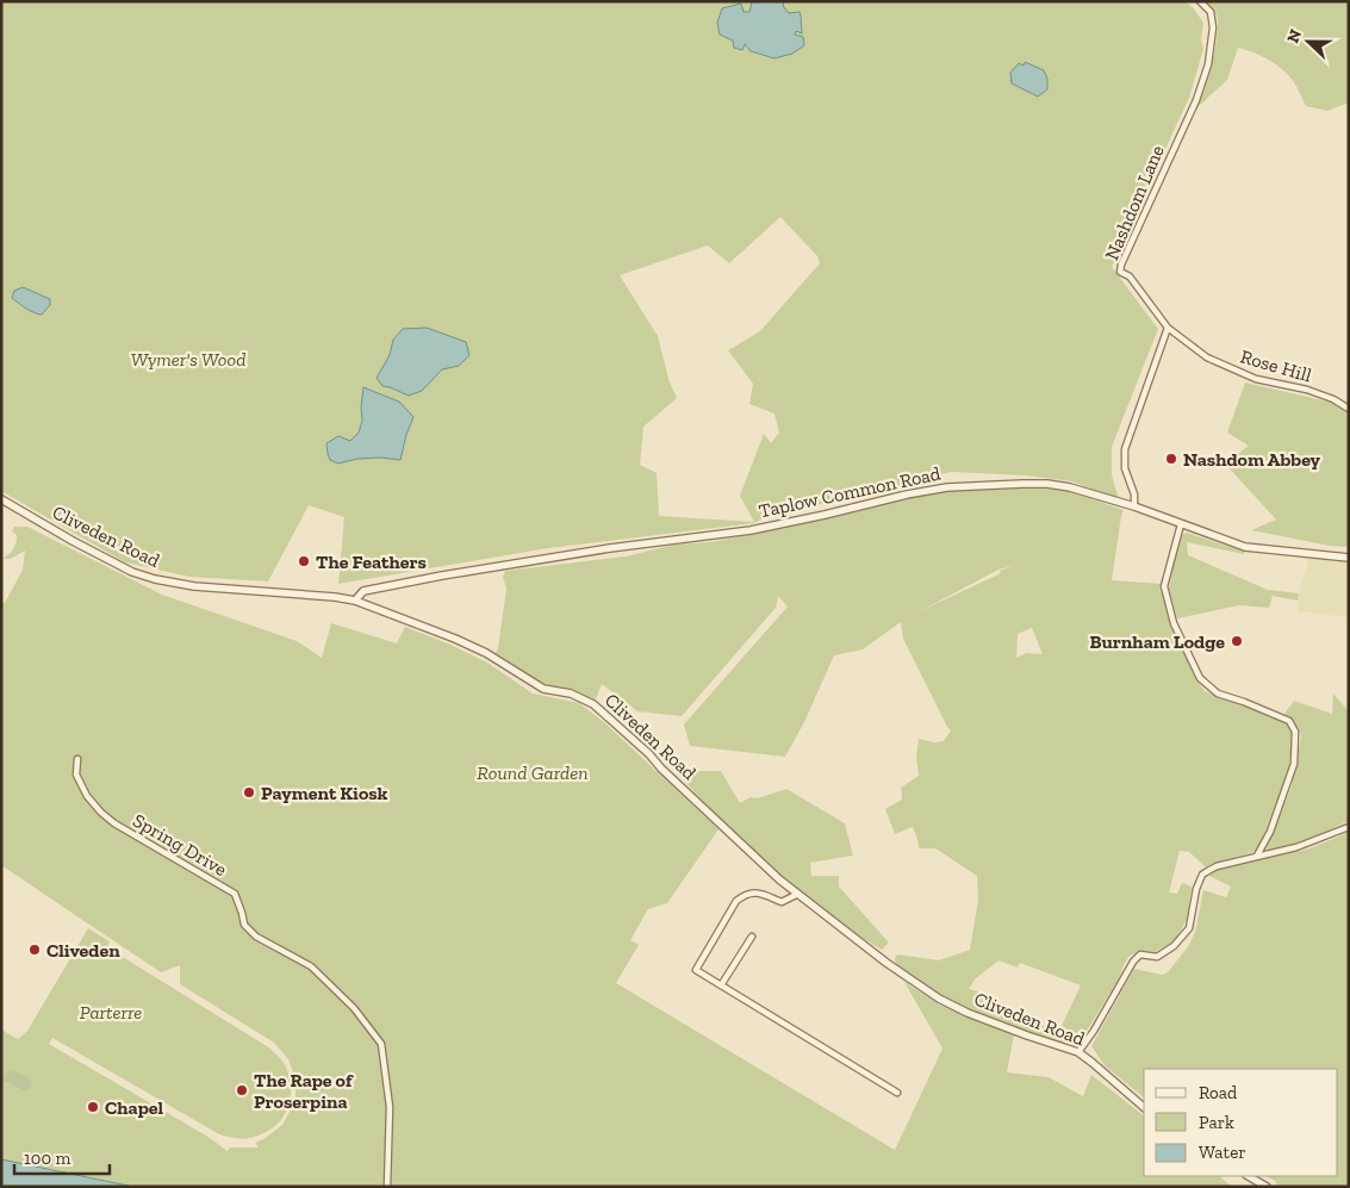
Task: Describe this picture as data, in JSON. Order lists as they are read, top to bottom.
{
  "streets": {
    "street": [
      "Nashdom Lane",
      "Rose Hill",
      "Taplow Common Road",
      "Cliveden Road",
      "Spring Drive"
    ]
  },
  "crossings": [
    ["Nashdom Lane", "Rose Hill"],
    ["Taplow Common Road", "Cliveden Road"]
  ],
  "parks": ["Wymer's Wood", "Round Garden", "Parterre"],
  "places": [
    "Nashdom Abbey",
    "The Feathers",
    "Burnham Lodge",
    "Payment Kiosk",
    "Cliveden",
    "The Rape of Proserpina",
    "Chapel"
  ],
  "legend": ["Road", "Park", "Water"],
  "scale_bar": "100 m",
  "north": "left"
}
